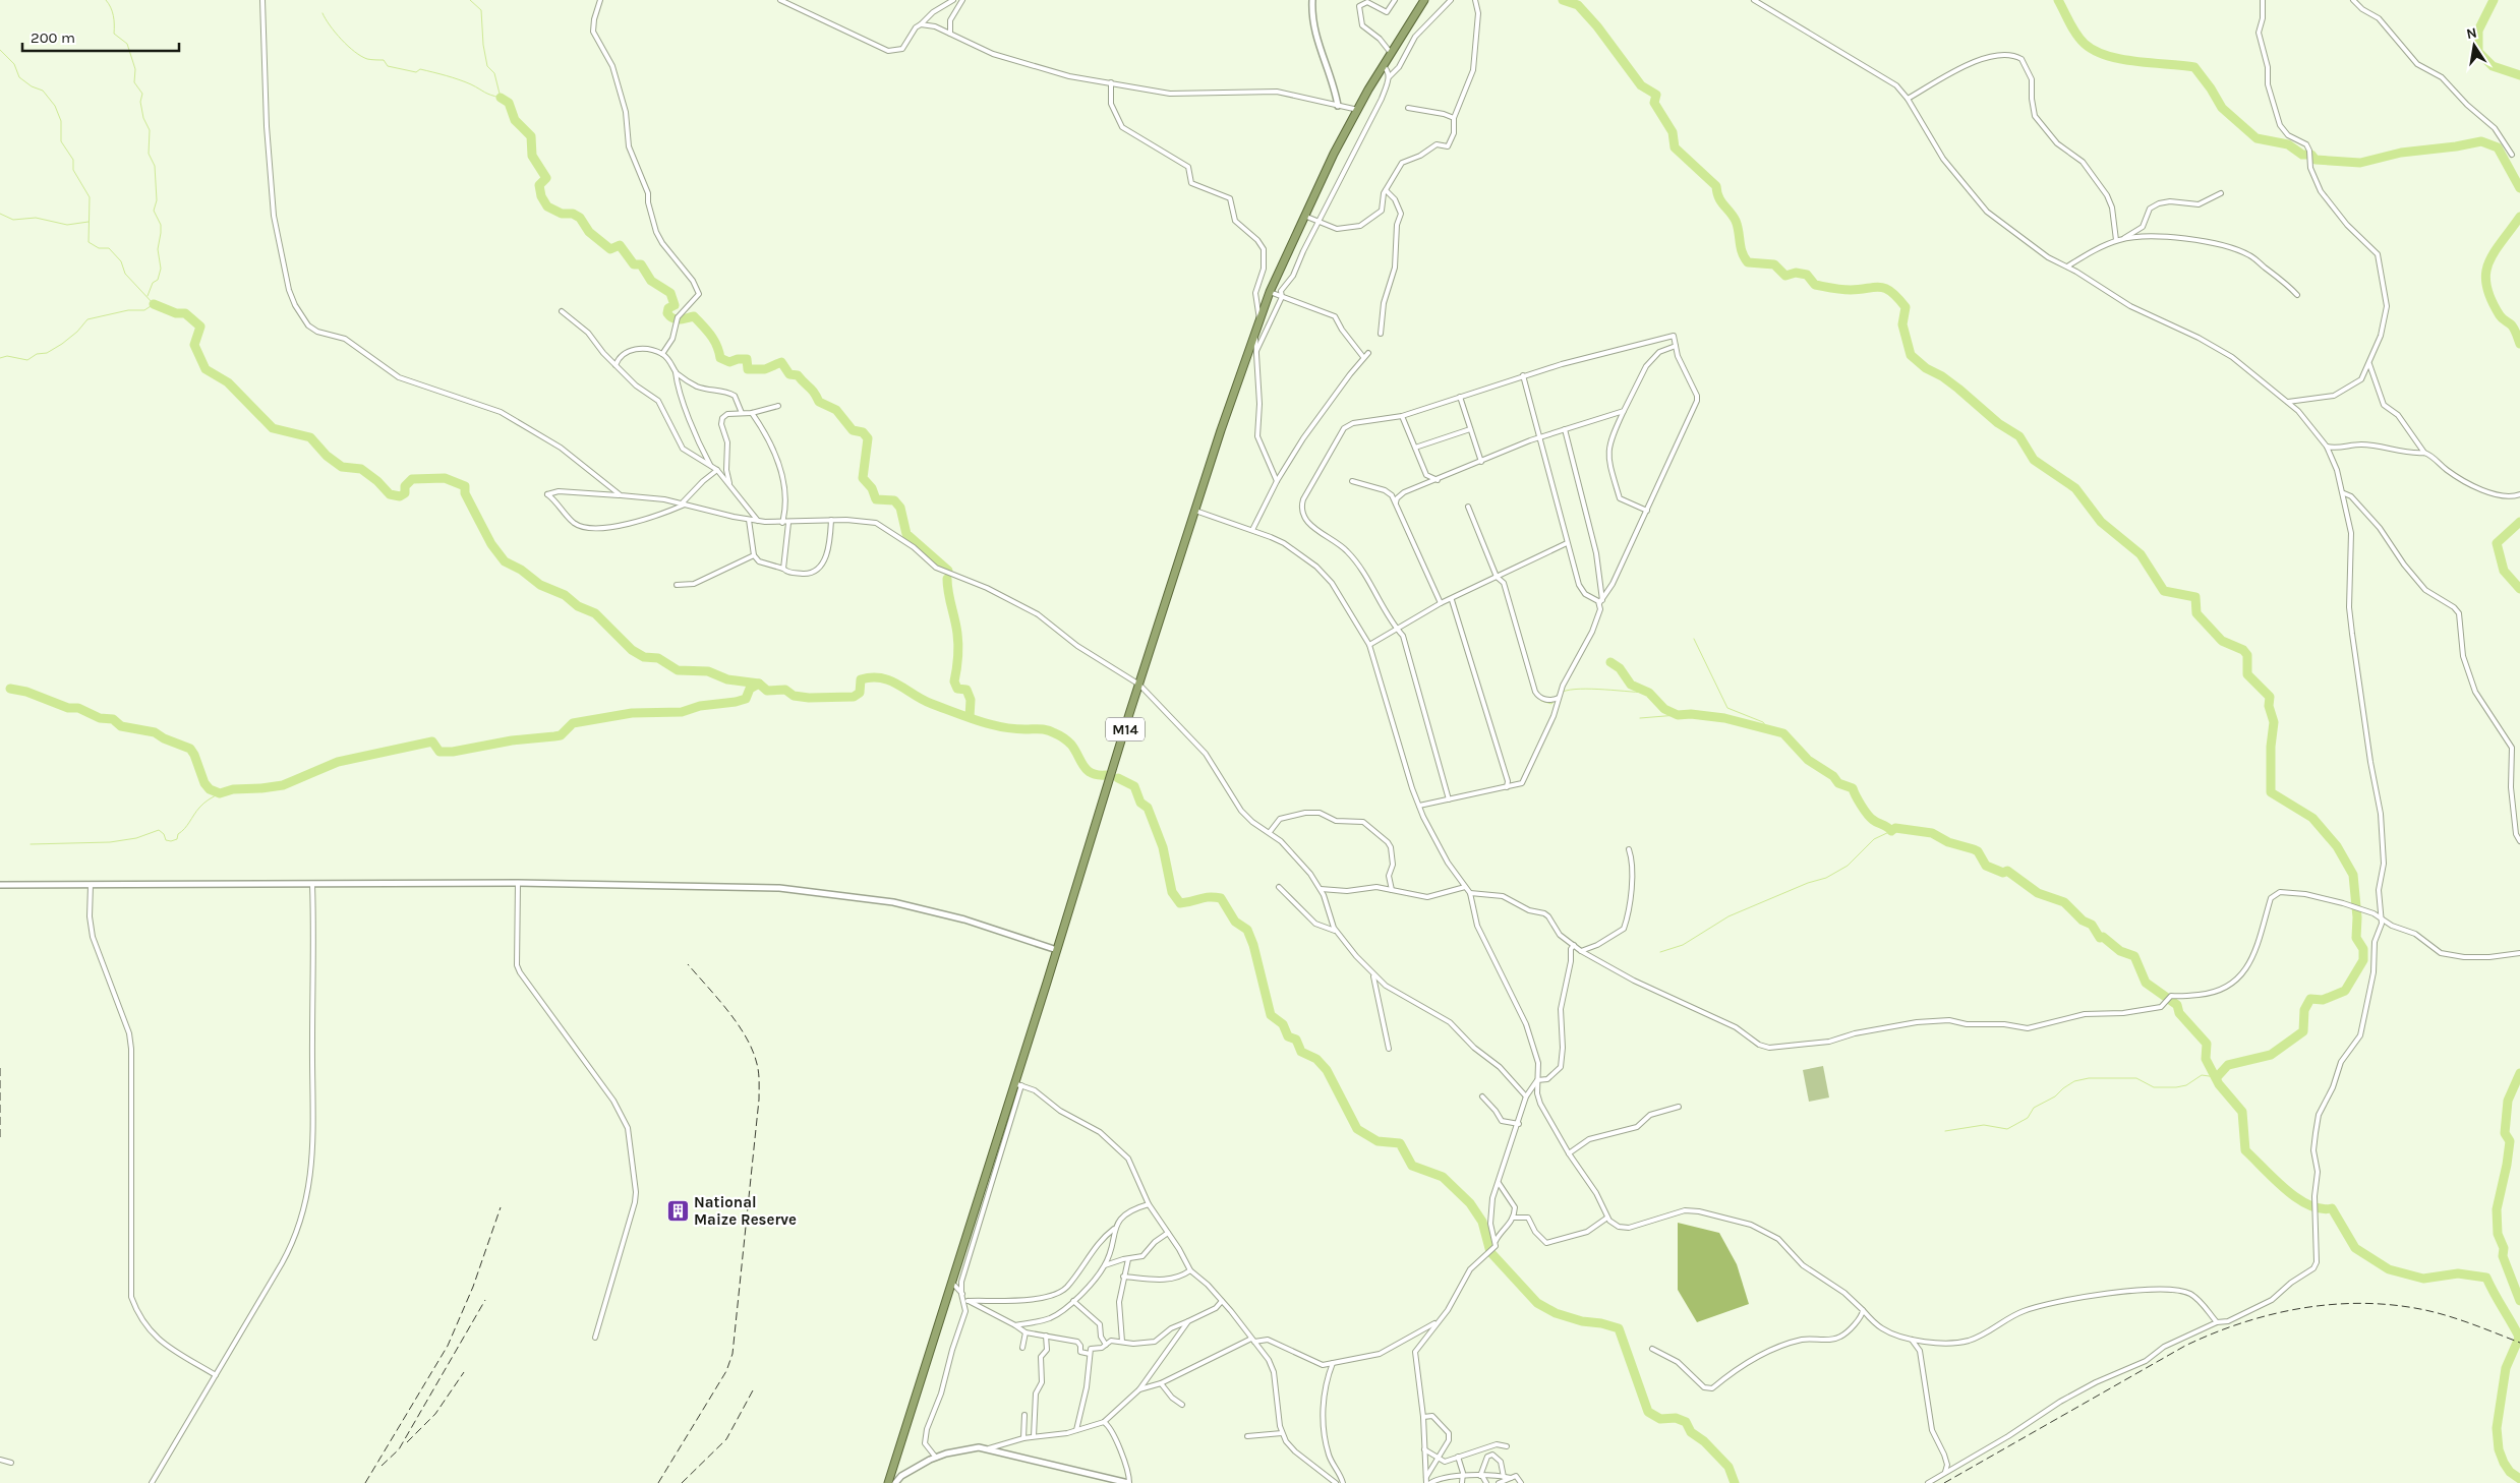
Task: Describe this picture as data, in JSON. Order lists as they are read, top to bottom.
{
  "streets": {
    "highway": ["M14"]
  },
  "places": {
    "building": ["National Maize Reserve"]
  },
  "scale_bar": "200 m",
  "north": "top"
}
